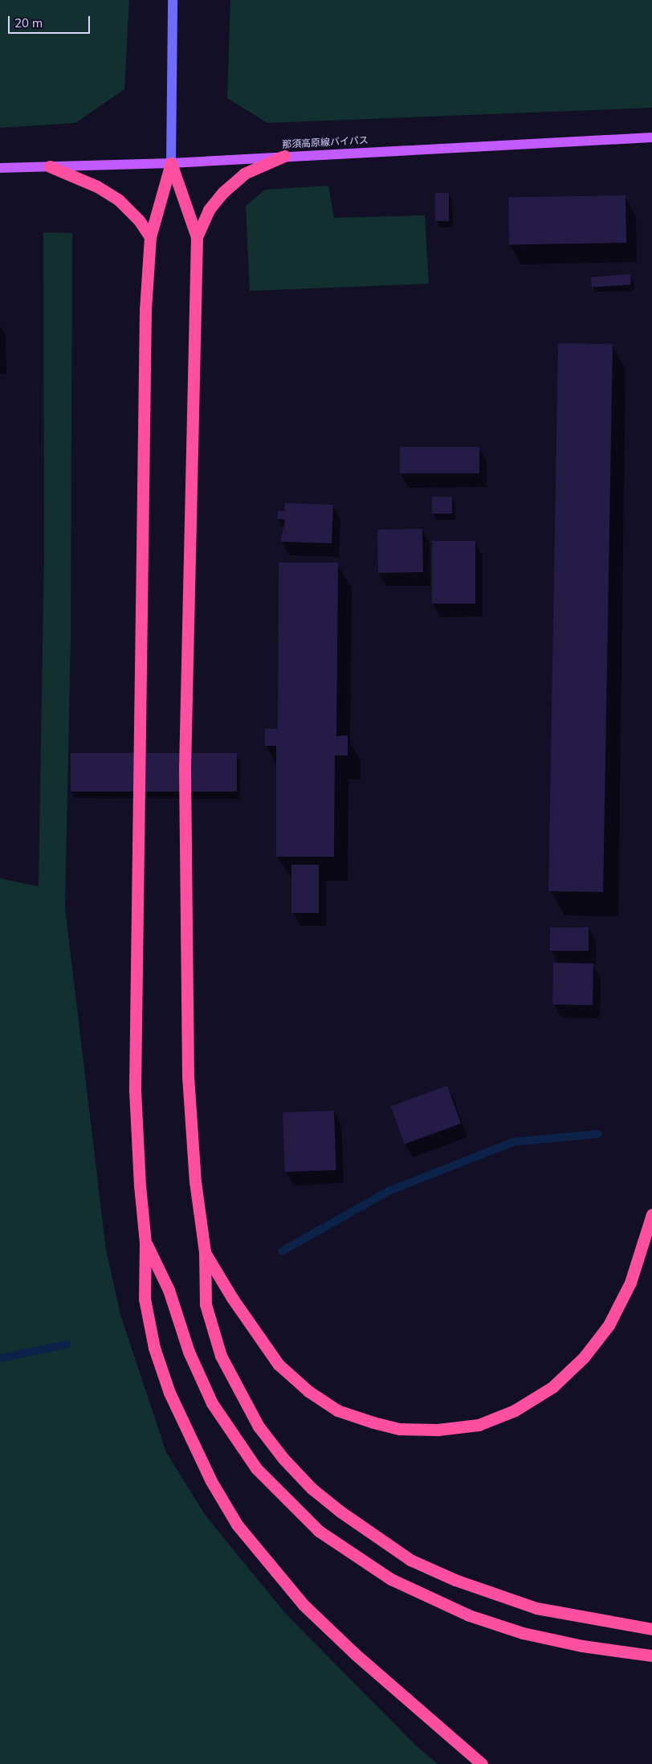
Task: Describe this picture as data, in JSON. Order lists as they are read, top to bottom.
{
  "streets": {
    "main road": ["那須高原線バイパス"]
  },
  "scale_bar": "20 m"
}
